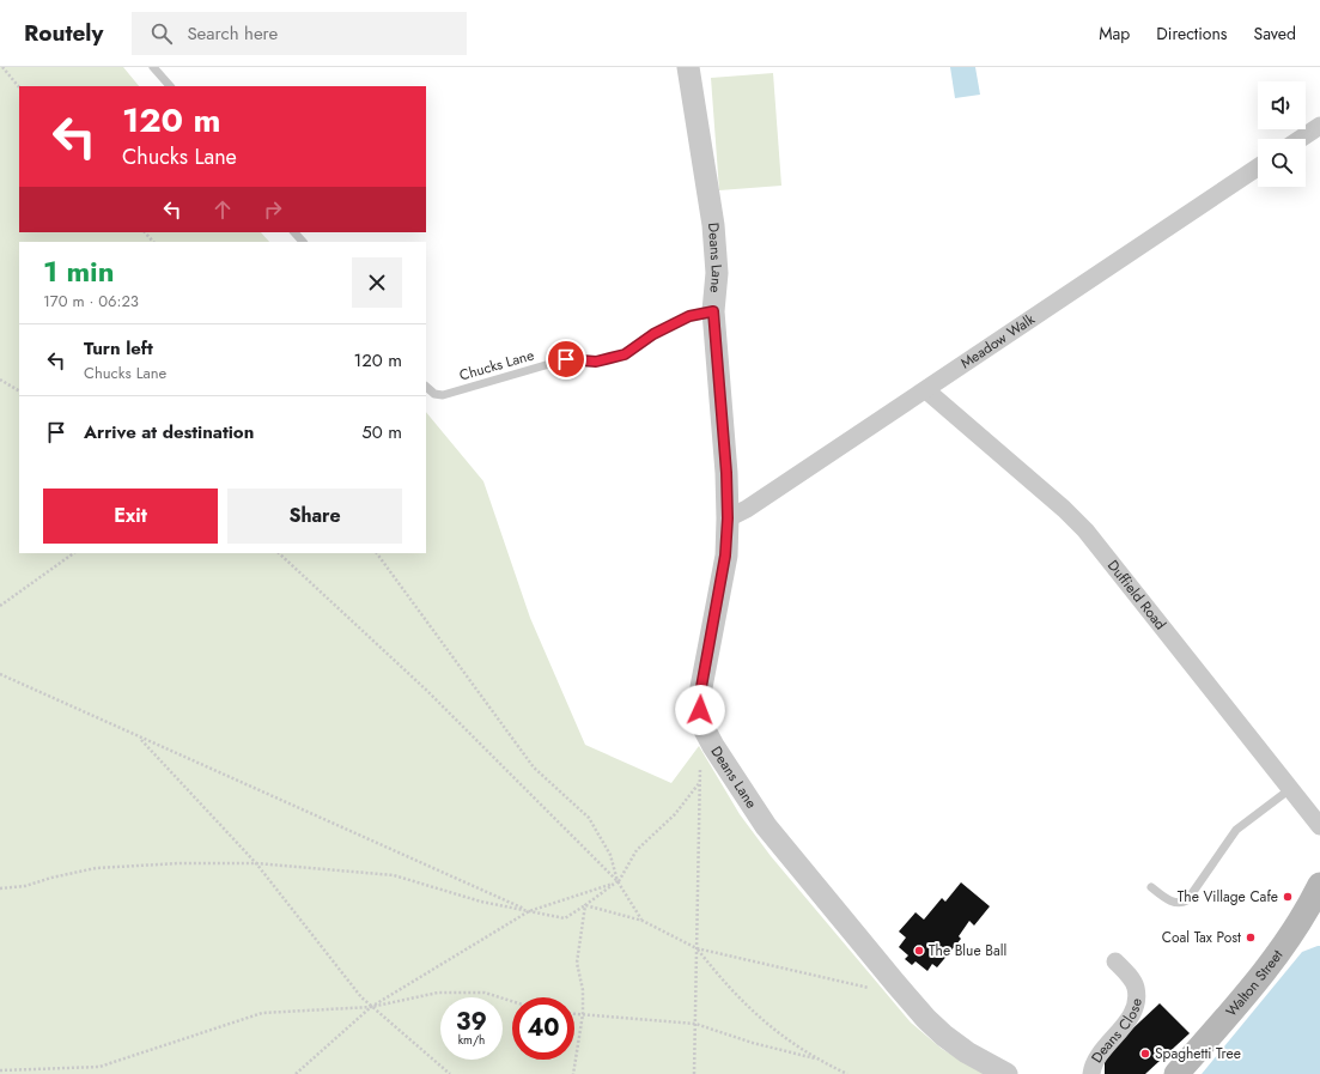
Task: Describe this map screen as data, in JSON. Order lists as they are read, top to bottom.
{
  "streets": {
    "main road": ["Walton Street"],
    "street": [
      "Deans Lane",
      "Meadow Walk",
      "Duffield Road",
      "Deans Close"
    ],
    "lane": ["Chucks Lane"]
  },
  "crossings": [
    ["Deans Lane", "Meadow Walk"],
    ["Deans Lane", "Chucks Lane"],
    ["Meadow Walk", "Duffield Road"]
  ],
  "places": [
    "The Village Cafe",
    "Coal Tax Post",
    "The Blue Ball",
    "Spaghetti Tree"
  ],
  "page": {
    "header": "Routely",
    "search": "Search here",
    "nav": ["Map", "Directions", "Saved"],
    "turn": ["120 m", "Chucks Lane"],
    "heading": ["1 min", "170 m · 06:23"],
    "list": [
      {
        "name": "Turn left",
        "note": "Chucks Lane",
        "value": "120 m"
      },
      {
        "name": "Arrive at destination",
        "value": "50 m"
      }
    ],
    "buttons": ["Exit", "Share"],
    "speed": "39 km/h",
    "limit": "40"
  }
}
